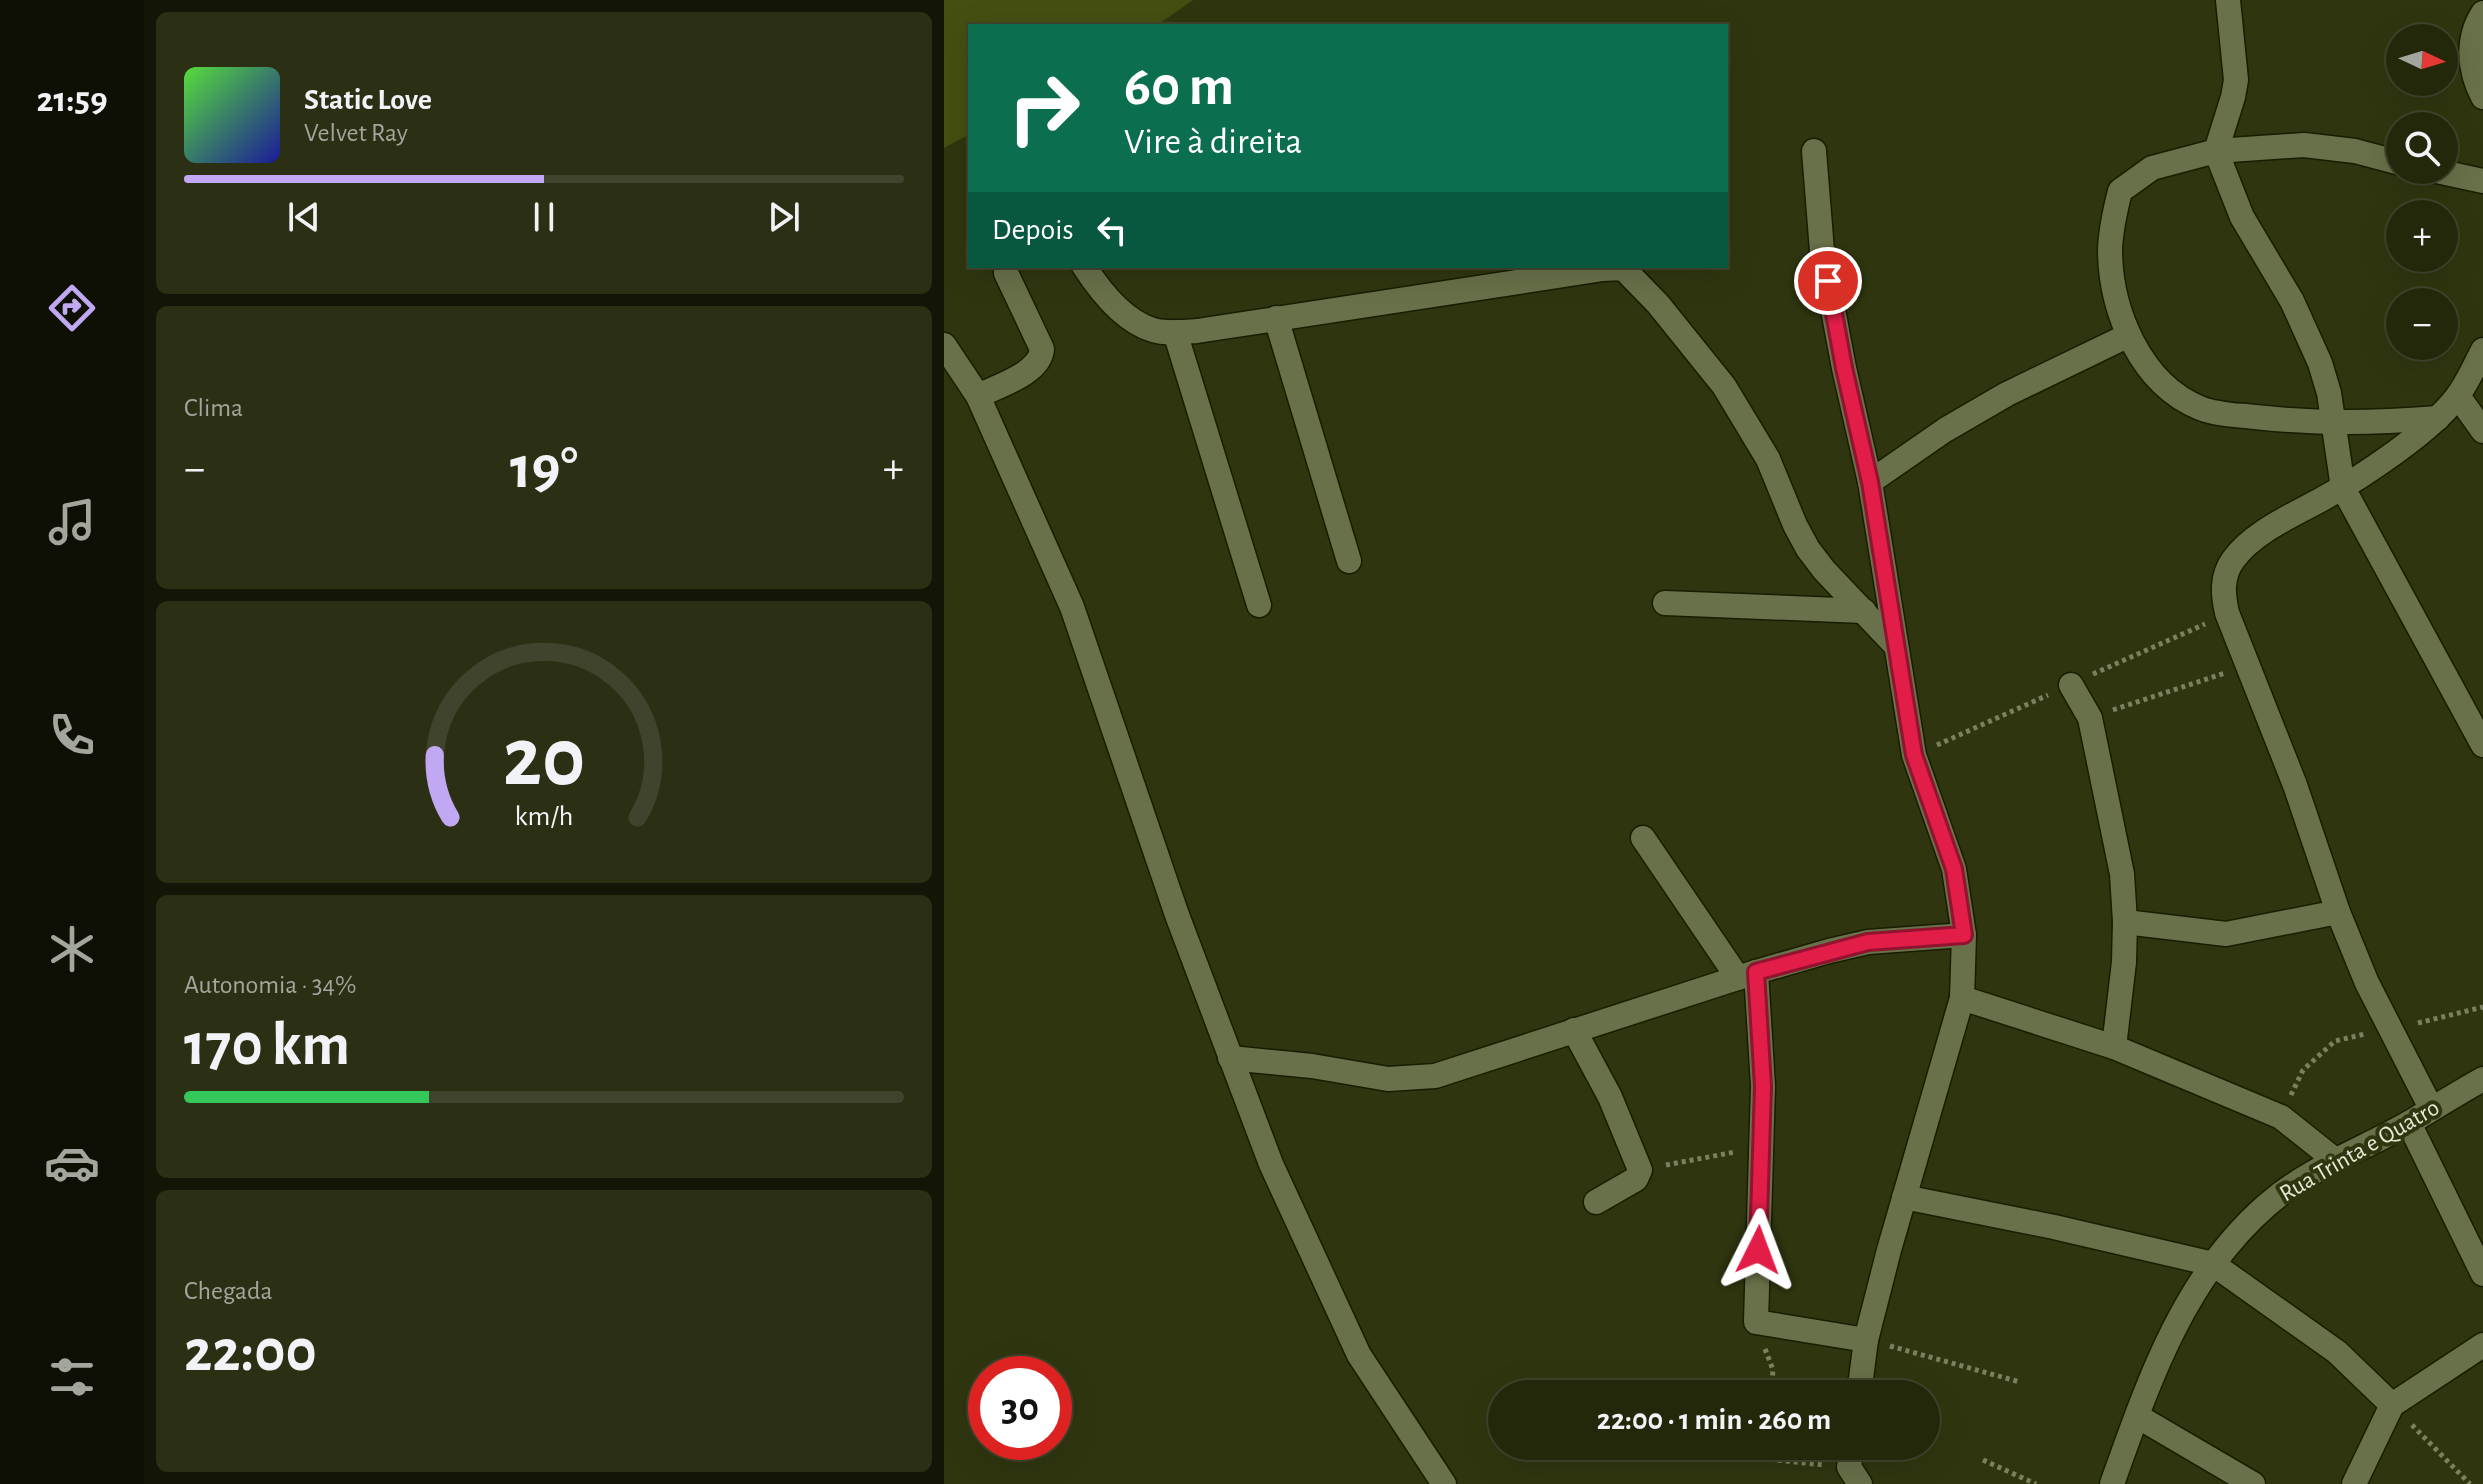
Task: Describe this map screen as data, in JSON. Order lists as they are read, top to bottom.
{
  "streets": {
    "street": ["Rua Trinta e Quatro"]
  },
  "north": "right",
  "page": {
    "tabs": "21:59",
    "map_buttons": ["+", "−"],
    "turn": ["60 m", "Vire à direita"],
    "song": ["Static Love", "Velvet Ray"],
    "then": "Depois",
    "tile": [
      "Clima",
      ["Autonomia · 34%", "170 km"],
      ["Chegada", "22:00"]
    ],
    "heat": ["−", "19°", "+"],
    "limit": "30",
    "trip": "22:00 · 1 min · 260 m",
    "gauge": ["20", "km/h"]
  }
}
